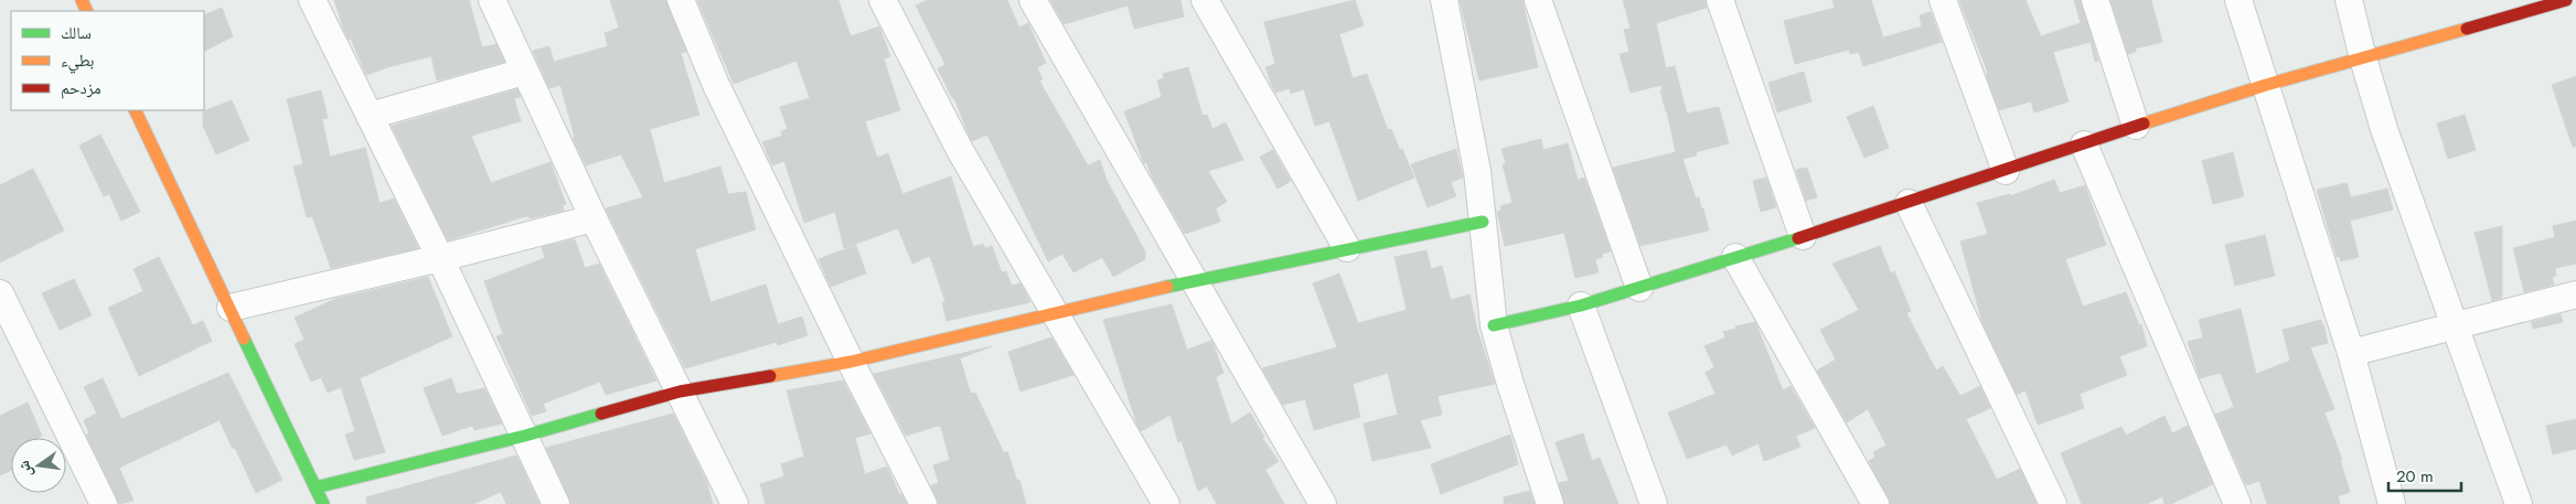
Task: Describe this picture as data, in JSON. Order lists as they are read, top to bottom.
{
  "legend": ["سالك", "بطيء", "مزدحم"],
  "scale_bar": "20 m",
  "north": "left"
}
